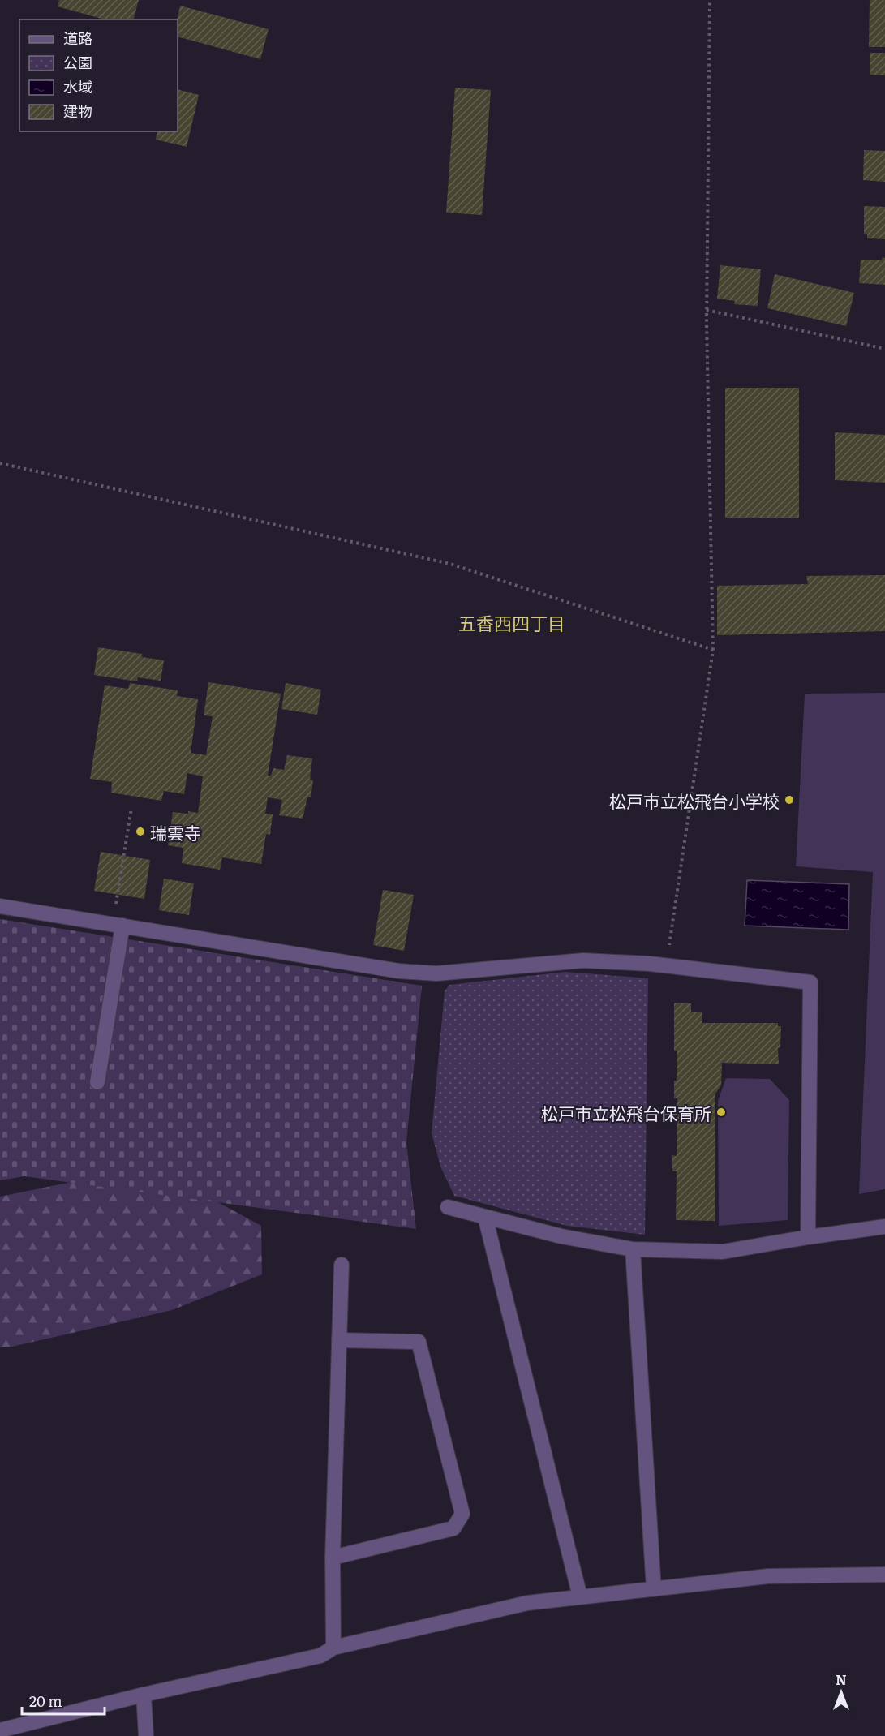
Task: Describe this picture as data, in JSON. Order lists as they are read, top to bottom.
{
  "districts": ["五香西四丁目"],
  "places": ["松戸市立松飛台小学校", "瑞雲寺", "松戸市立松飛台保育所"],
  "legend": [
    "道路",
    "公園",
    "水域",
    "建物"
  ],
  "scale_bar": "20 m",
  "north": "top"
}
